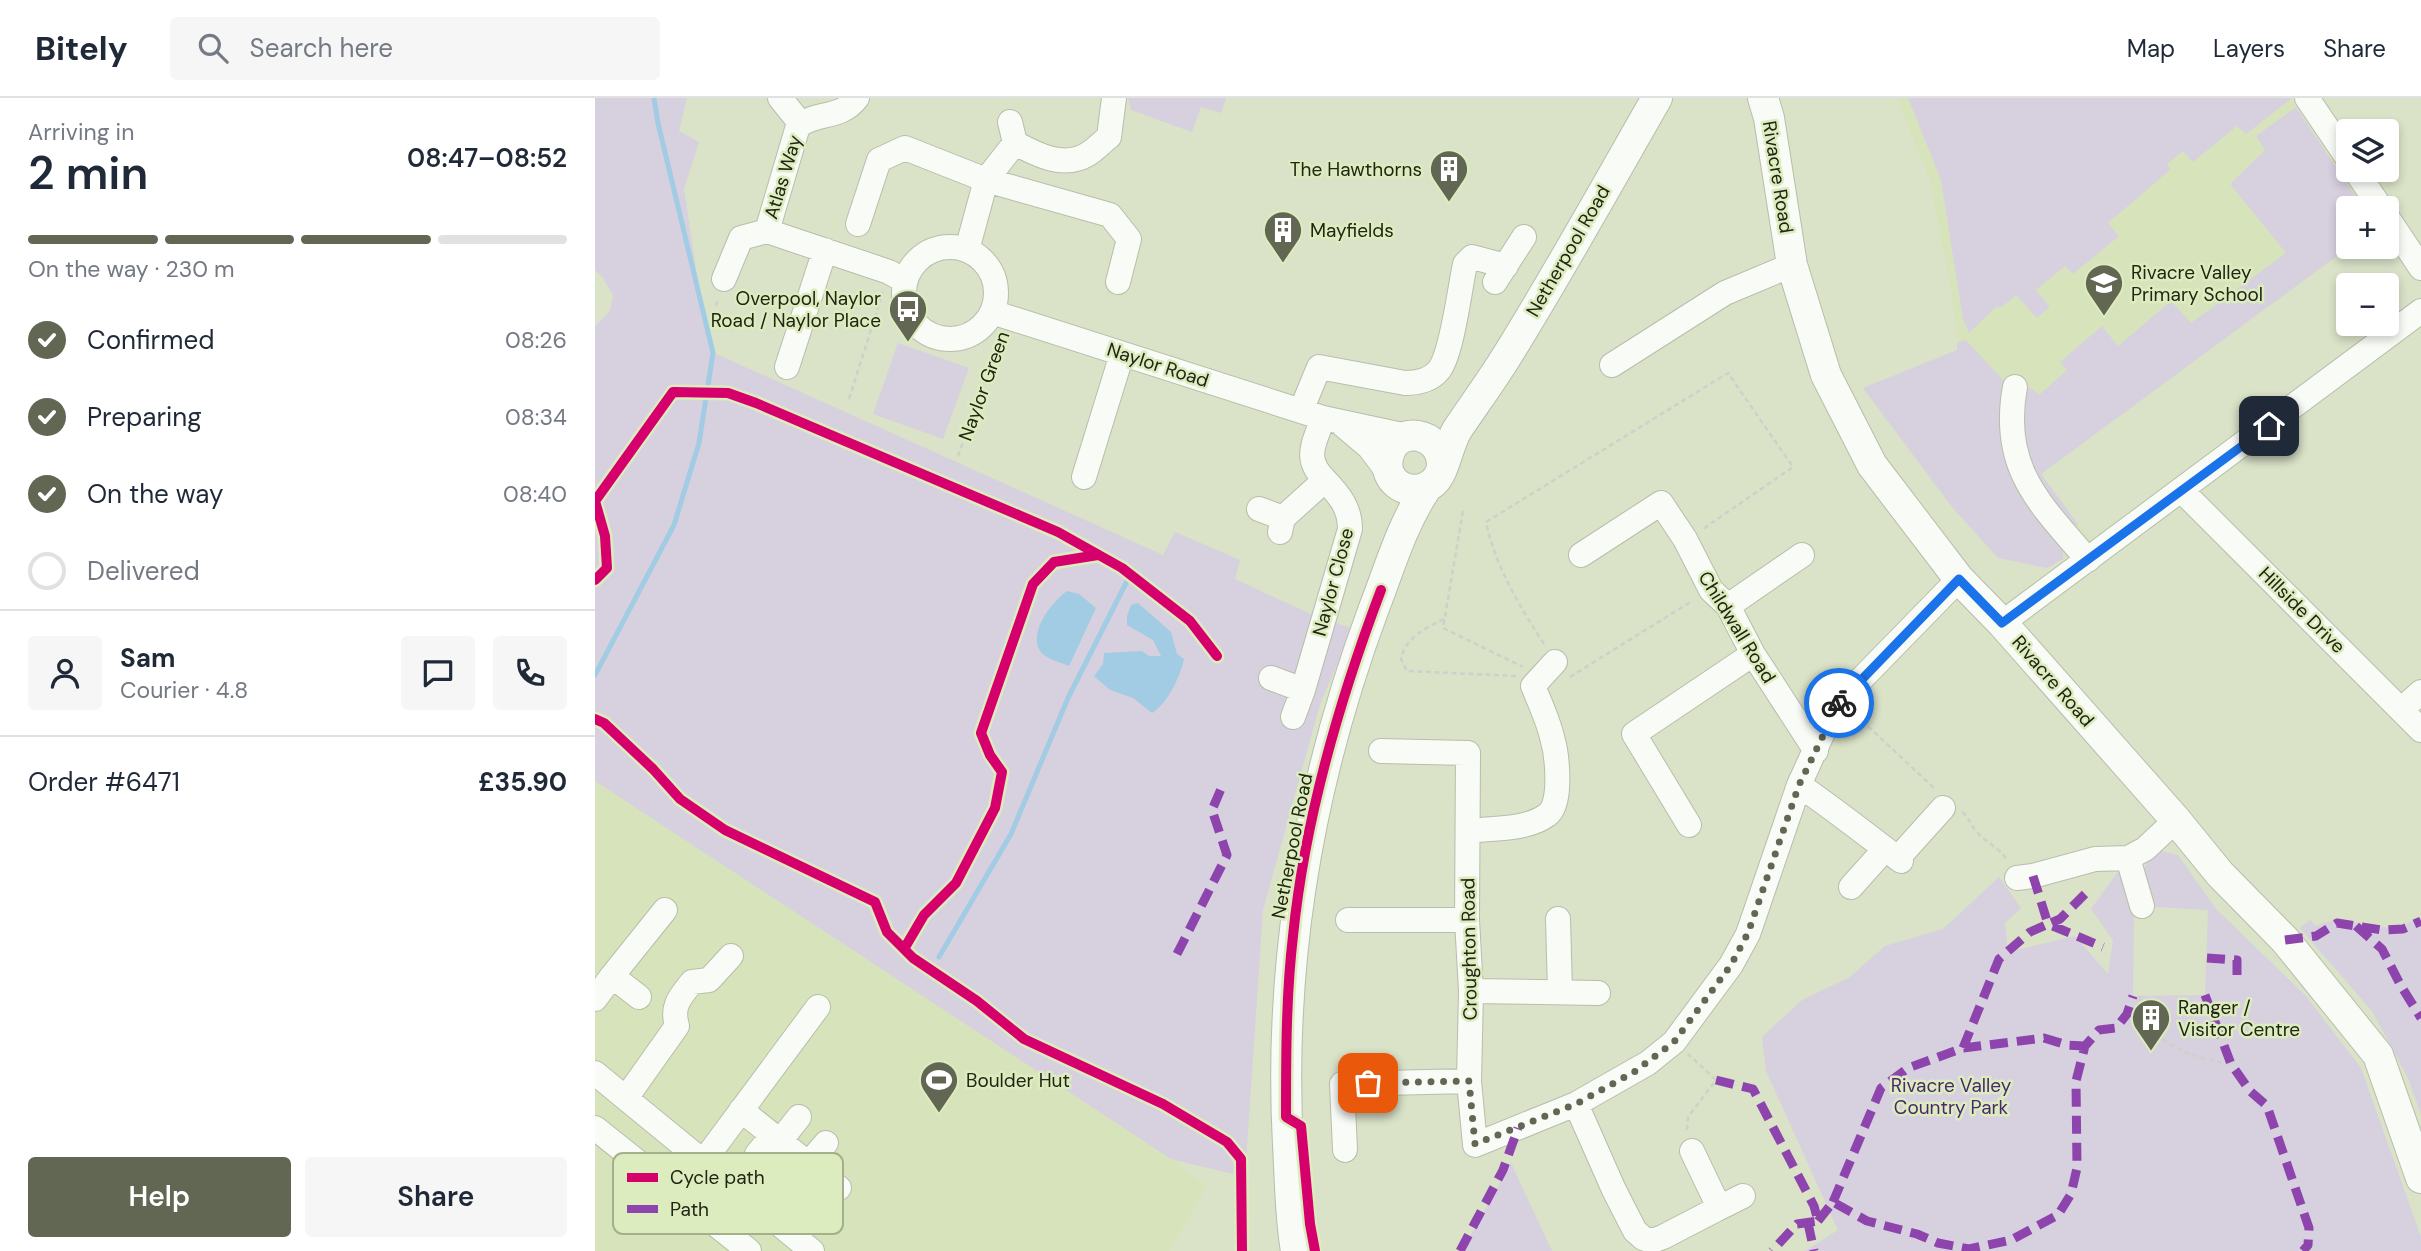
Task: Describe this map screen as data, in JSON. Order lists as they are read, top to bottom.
{
  "streets": {
    "main road": ["Rivacre Road", "Netherpool Road"],
    "street": [
      "Atlas Way",
      "Naylor Road",
      "Naylor Green",
      "Naylor Close",
      "Hillside Drive",
      "Childwall Road",
      "Croughton Road"
    ]
  },
  "crossings": [
    ["Netherpool Road", "Naylor Road"],
    ["Naylor Road", "Naylor Green"],
    ["Naylor Road", "Naylor Close"]
  ],
  "parks": ["Rivacre Valley Country Park"],
  "places": {
    "building": ["The Hawthorns", "Mayfields", "Ranger / Visitor Centre"],
    "school or university": ["Rivacre Valley Primary School"],
    "bus stop": ["Overpool, Naylor Road / Naylor Place"],
    "sports": ["Boulder Hut"]
  },
  "legend": ["Cycle path", "Path"],
  "page": {
    "header": "Bitely",
    "search": "Search here",
    "nav": ["Map", "Layers", "Share"],
    "heading": ["2 min", "Arriving in", "08:47–08:52"],
    "panel": [
      "Sam",
      "Courier · 4.8",
      "Order #6471",
      "£35.90"
    ],
    "map_buttons": ["+", "−"],
    "bar": "On the way · 230 m",
    "list": [
      ["Confirmed", "08:26"],
      ["Preparing", "08:34"],
      ["On the way", "08:40"],
      "Delivered"
    ],
    "buttons": ["Help", "Share"]
  }
}
